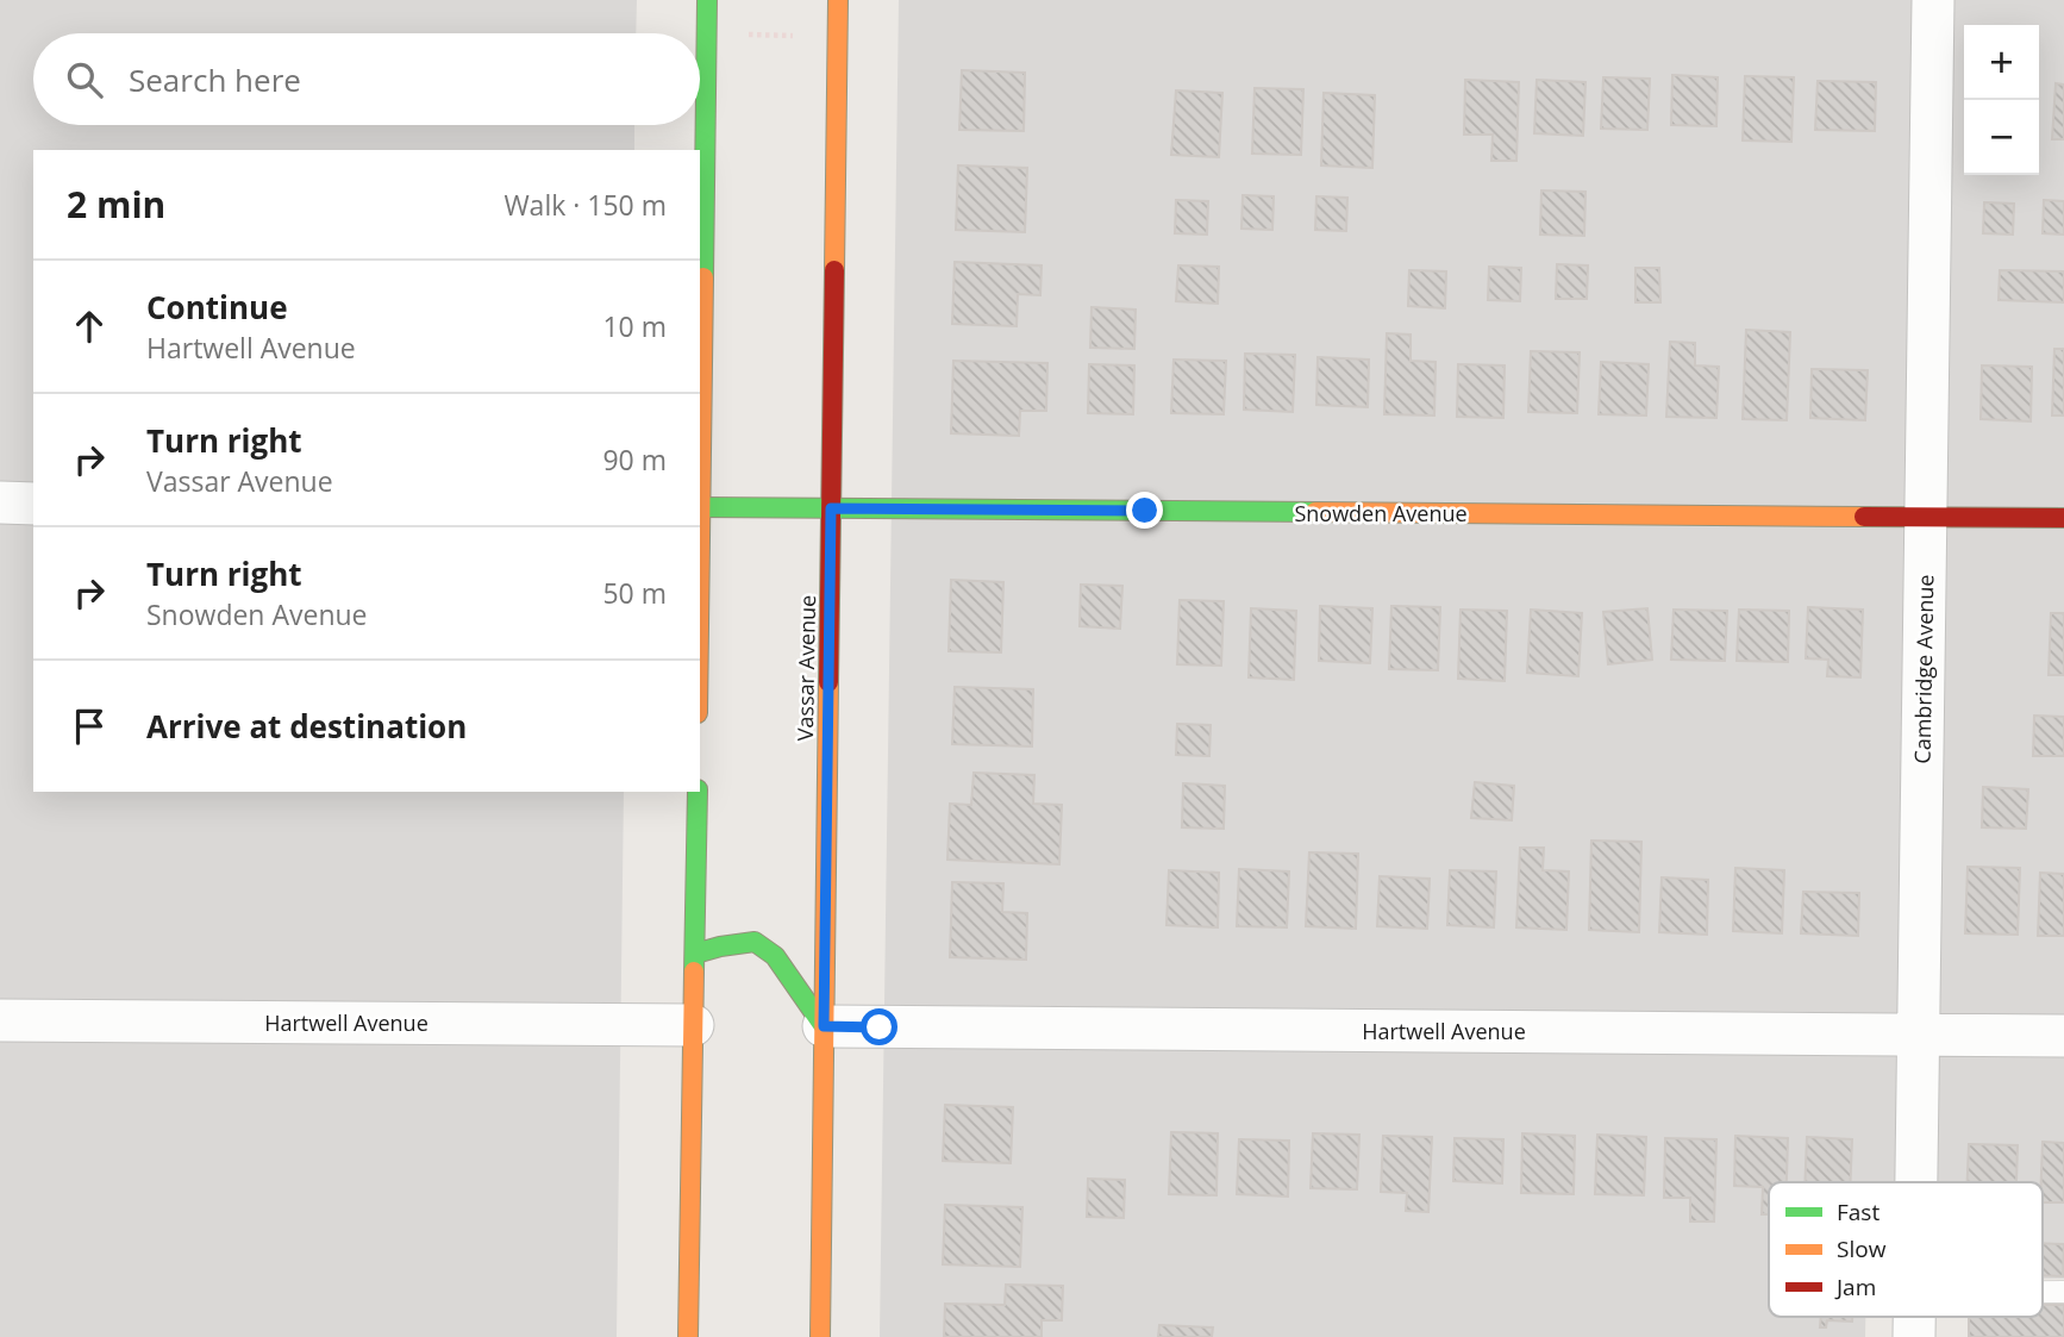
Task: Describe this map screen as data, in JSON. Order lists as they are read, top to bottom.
{
  "streets": {
    "street": [
      "Snowden Avenue",
      "Vassar Avenue",
      "Cambridge Avenue",
      "Hartwell Avenue"
    ]
  },
  "crossings": [
    ["Snowden Avenue", "Vassar Avenue"],
    ["Snowden Avenue", "Cambridge Avenue"],
    ["Vassar Avenue", "Hartwell Avenue"],
    ["Cambridge Avenue", "Hartwell Avenue"]
  ],
  "legend": ["Fast", "Slow", "Jam"],
  "page": {
    "map_buttons": ["+", "−"],
    "search": "Search here",
    "heading": ["2 min", "Walk · 150 m"],
    "list": [
      ["Continue", "Hartwell Avenue", "10 m"],
      ["Turn right", "Vassar Avenue", "90 m"],
      ["Turn right", "Snowden Avenue", "50 m"],
      "Arrive at destination"
    ]
  }
}
